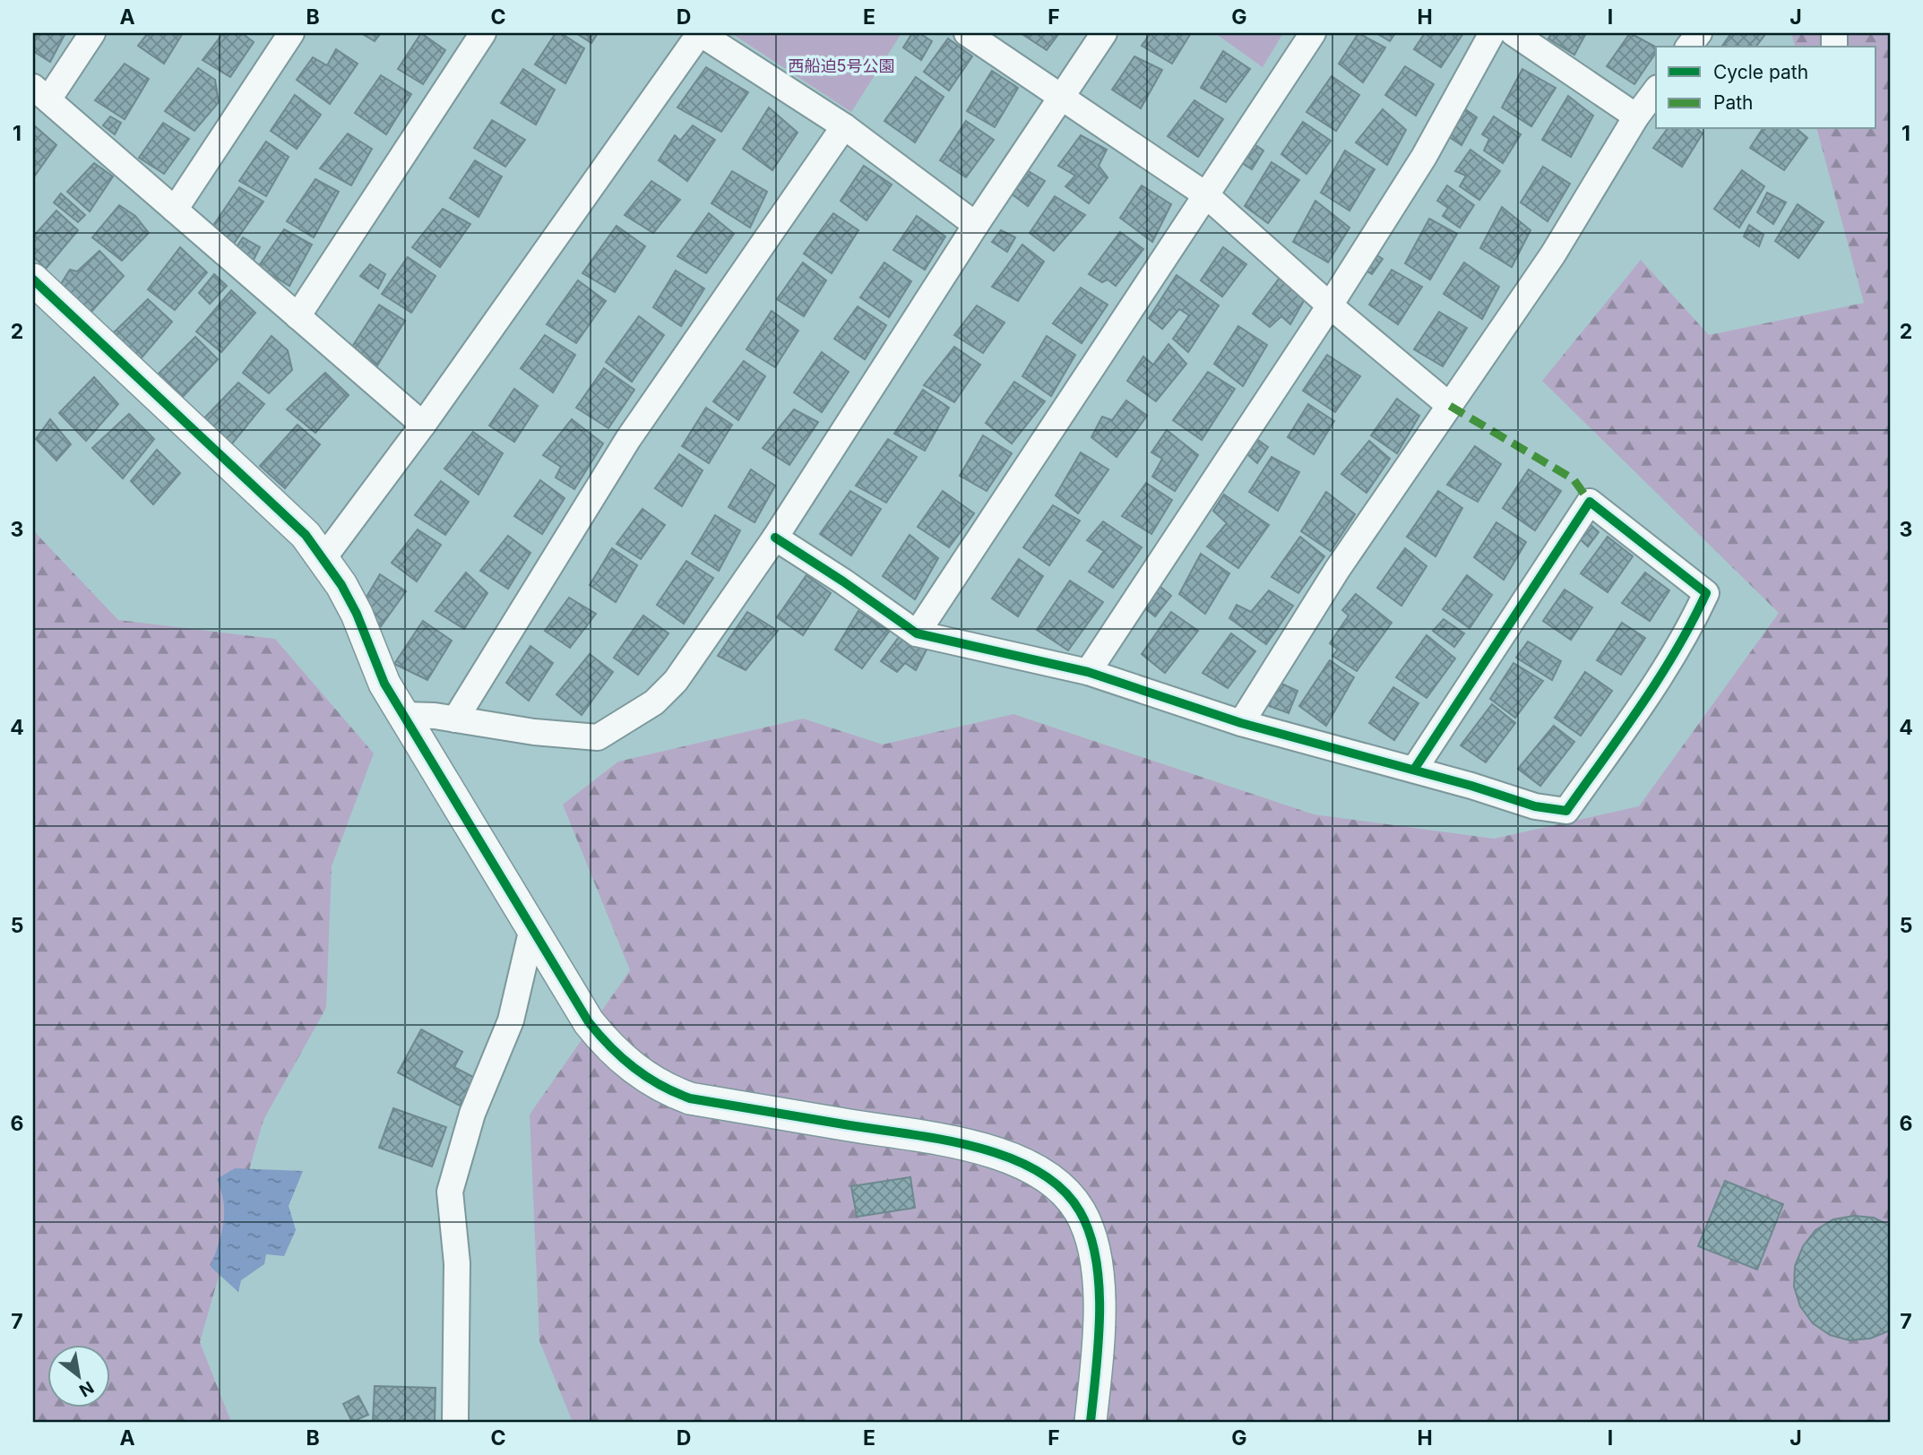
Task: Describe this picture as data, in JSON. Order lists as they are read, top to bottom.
{
  "parks": ["西船迫5号公園"],
  "legend": ["Cycle path", "Path"],
  "north": "bottom right",
  "grid": {
    "columns": [
      "A",
      "B",
      "C",
      "D",
      "E",
      "F",
      "G",
      "H",
      "I",
      "J"
    ],
    "rows": [
      "1",
      "2",
      "3",
      "4",
      "5",
      "6",
      "7"
    ]
  }
}
